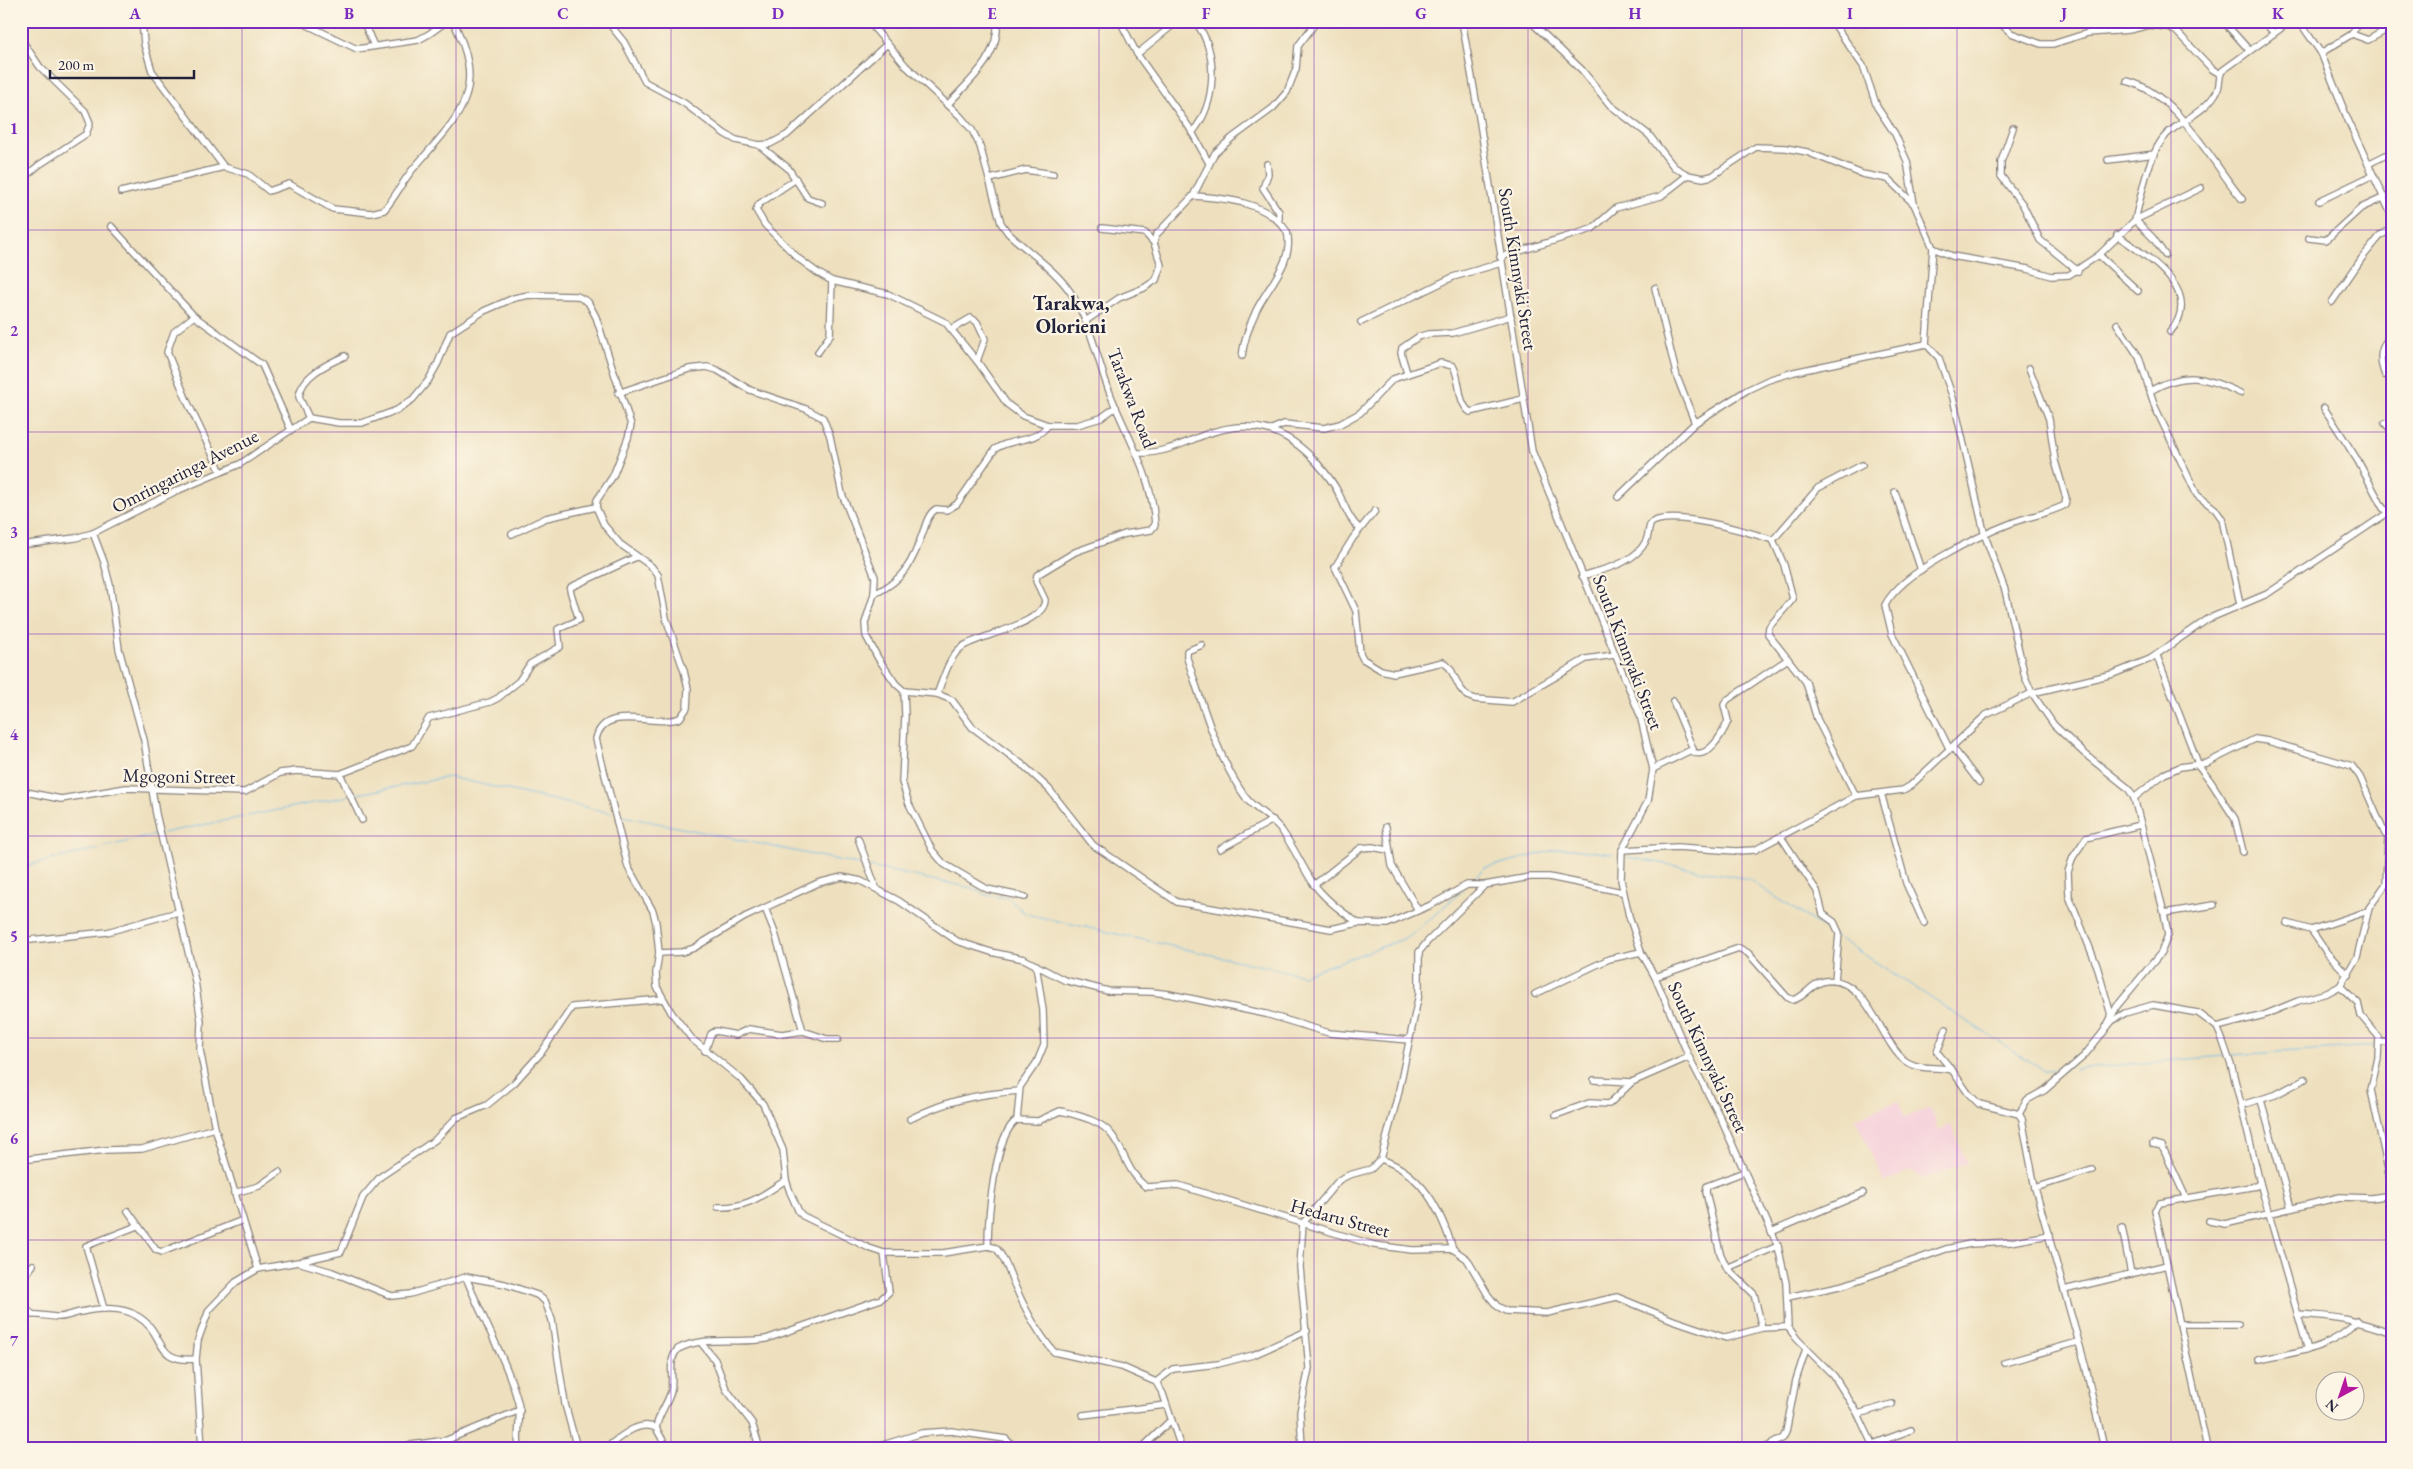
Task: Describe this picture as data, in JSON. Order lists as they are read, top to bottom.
{
  "streets": {
    "street": [
      "South Kimnyaki Street",
      "Tarakwa Road",
      "Omringaringa Avenue",
      "Mgogoni Street",
      "Hedaru Street"
    ]
  },
  "districts": ["Tarakwa, Olorieni"],
  "scale_bar": "200 m",
  "north": "bottom left",
  "grid": {
    "columns": [
      "A",
      "B",
      "C",
      "D",
      "E",
      "F",
      "G",
      "H",
      "I",
      "J",
      "K"
    ],
    "rows": [
      "1",
      "2",
      "3",
      "4",
      "5",
      "6",
      "7"
    ]
  }
}
